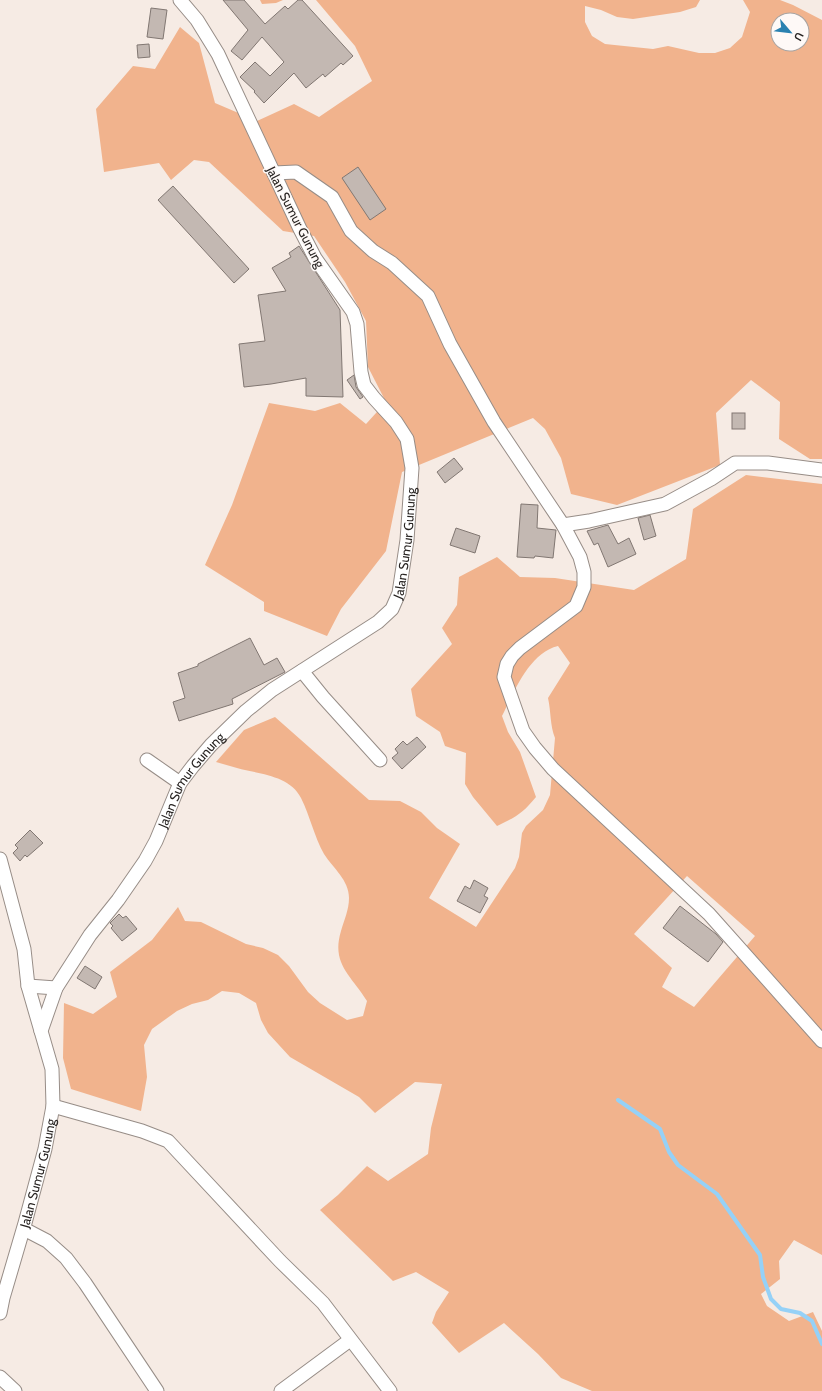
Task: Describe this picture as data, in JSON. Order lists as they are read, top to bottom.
{
  "streets": {
    "street": ["Jalan Sumur Gunung"]
  },
  "north": "bottom right"
}
